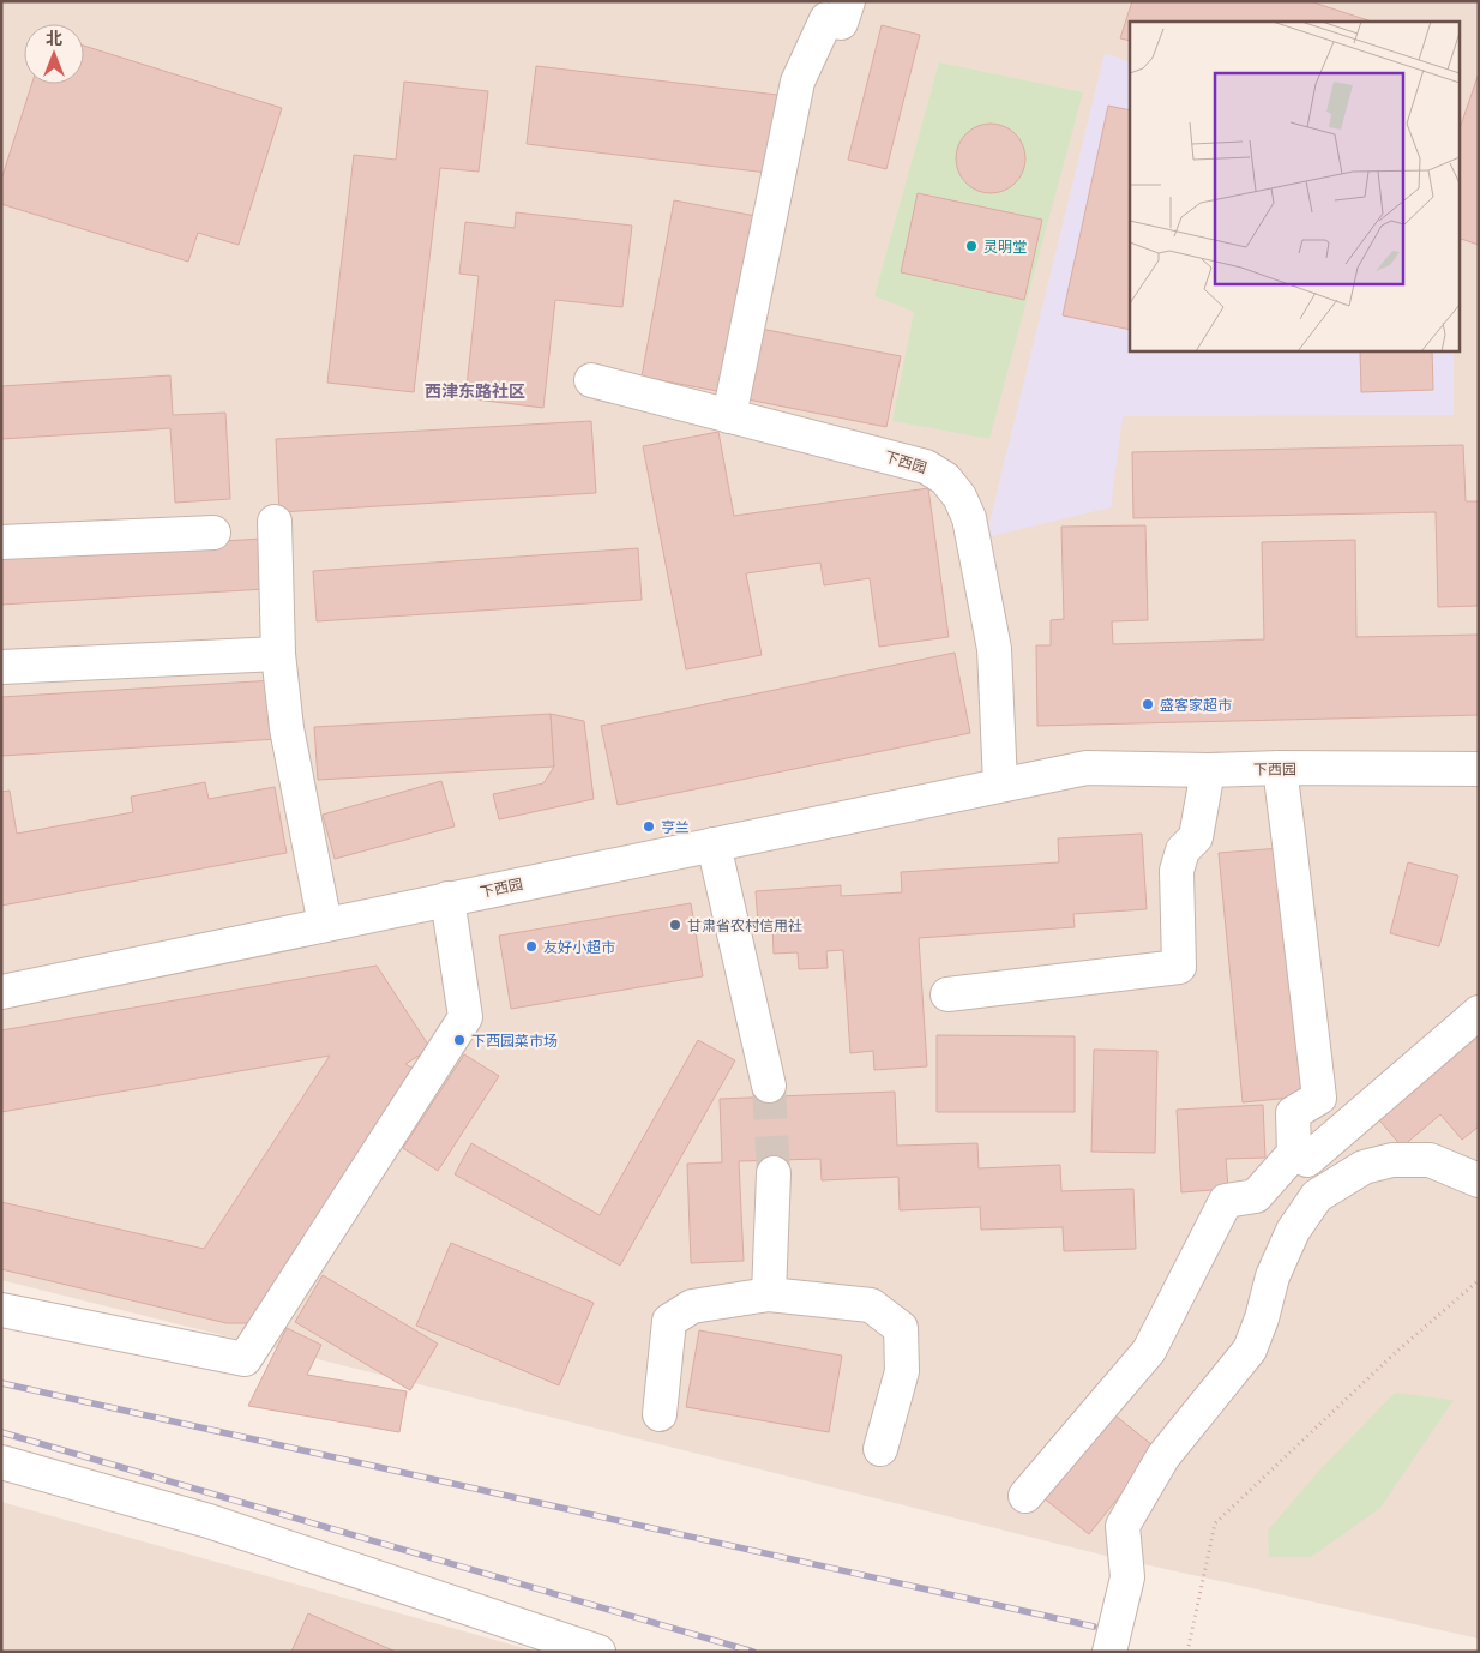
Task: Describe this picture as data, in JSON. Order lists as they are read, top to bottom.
{
  "streets": {
    "street": ["下西园"]
  },
  "districts": ["西津东路社区"],
  "places": [
    "灵明堂",
    "盛客家超市",
    "亨兰",
    "甘肃省农村信用社",
    "友好小超市",
    "下西园菜市场"
  ],
  "north": "top"
}
